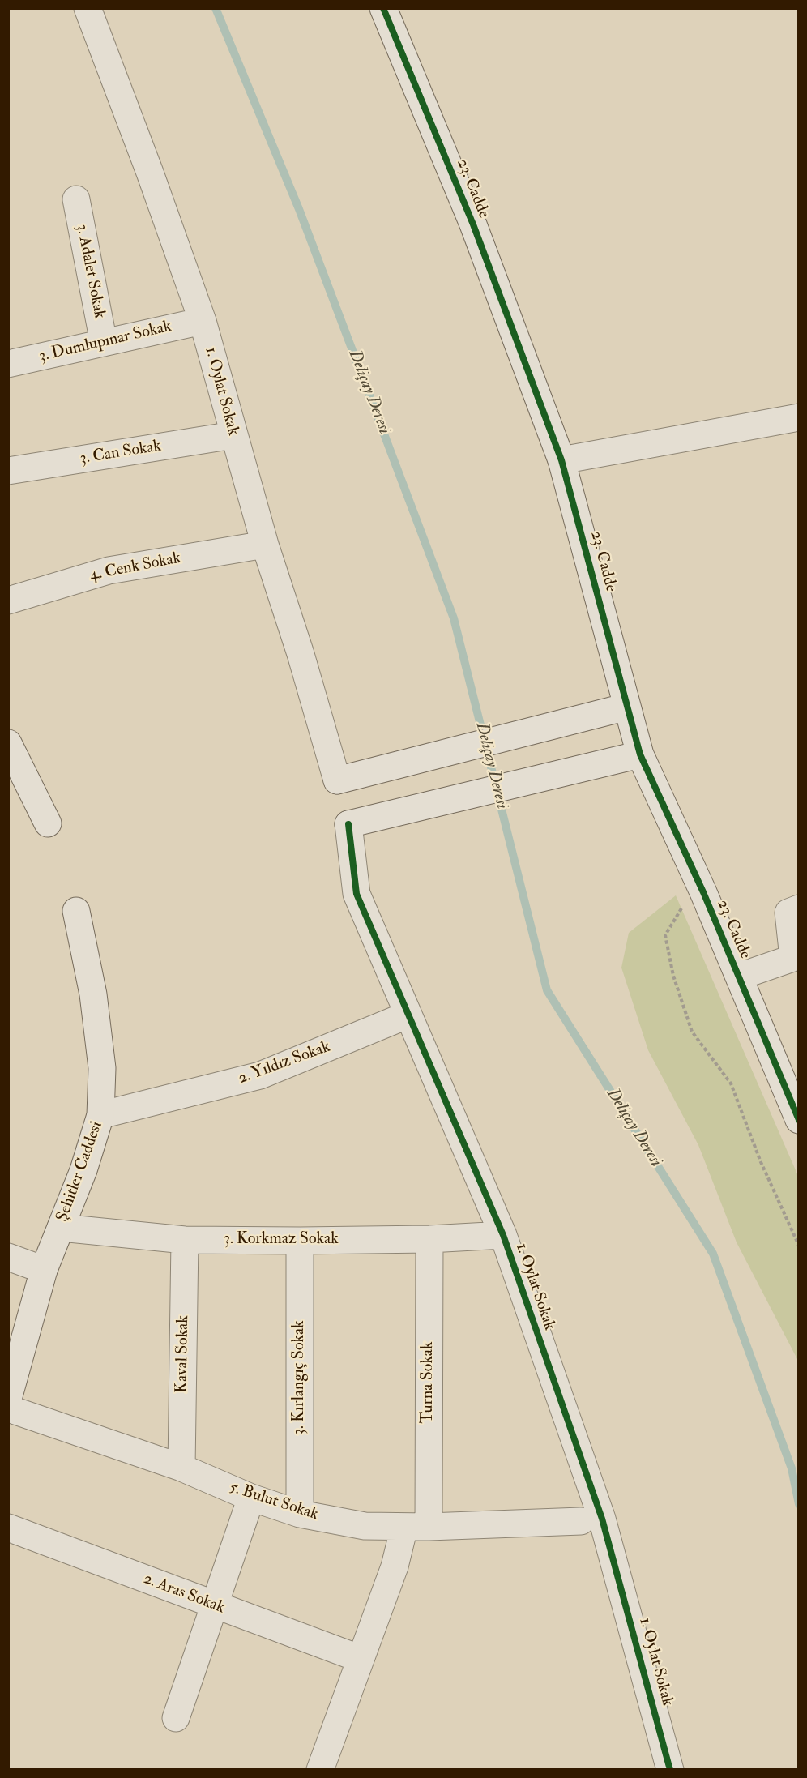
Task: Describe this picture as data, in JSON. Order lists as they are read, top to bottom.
{
  "streets": {
    "street": [
      "23. Cadde",
      "3. Adalet Sokak",
      "3. Dumlupınar Sokak",
      "1. Oylat Sokak",
      "3. Can Sokak",
      "4. Cenk Sokak",
      "2. Yıldız Sokak",
      "Şehitler Caddesi",
      "3. Korkmaz Sokak",
      "Kaval Sokak",
      "3. Kırlangıç Sokak",
      "Turna Sokak",
      "5. Bulut Sokak",
      "2. Aras Sokak"
    ]
  },
  "crossings": [
    ["23. Cadde", "1. Oylat Sokak"],
    ["3. Adalet Sokak", "3. Dumlupınar Sokak"],
    ["3. Dumlupınar Sokak", "1. Oylat Sokak"],
    ["1. Oylat Sokak", "3. Can Sokak"],
    ["1. Oylat Sokak", "4. Cenk Sokak"],
    ["1. Oylat Sokak", "2. Yıldız Sokak"],
    ["1. Oylat Sokak", "3. Korkmaz Sokak"],
    ["2. Yıldız Sokak", "Şehitler Caddesi"],
    ["Şehitler Caddesi", "3. Korkmaz Sokak"],
    ["3. Korkmaz Sokak", "Kaval Sokak"],
    ["3. Korkmaz Sokak", "3. Kırlangıç Sokak"],
    ["3. Korkmaz Sokak", "Turna Sokak"],
    ["Kaval Sokak", "5. Bulut Sokak"],
    ["3. Kırlangıç Sokak", "5. Bulut Sokak"],
    ["Turna Sokak", "5. Bulut Sokak"],
    ["Turna Sokak", "2. Aras Sokak"]
  ],
  "water": ["Deliçay Deresi"]
}
